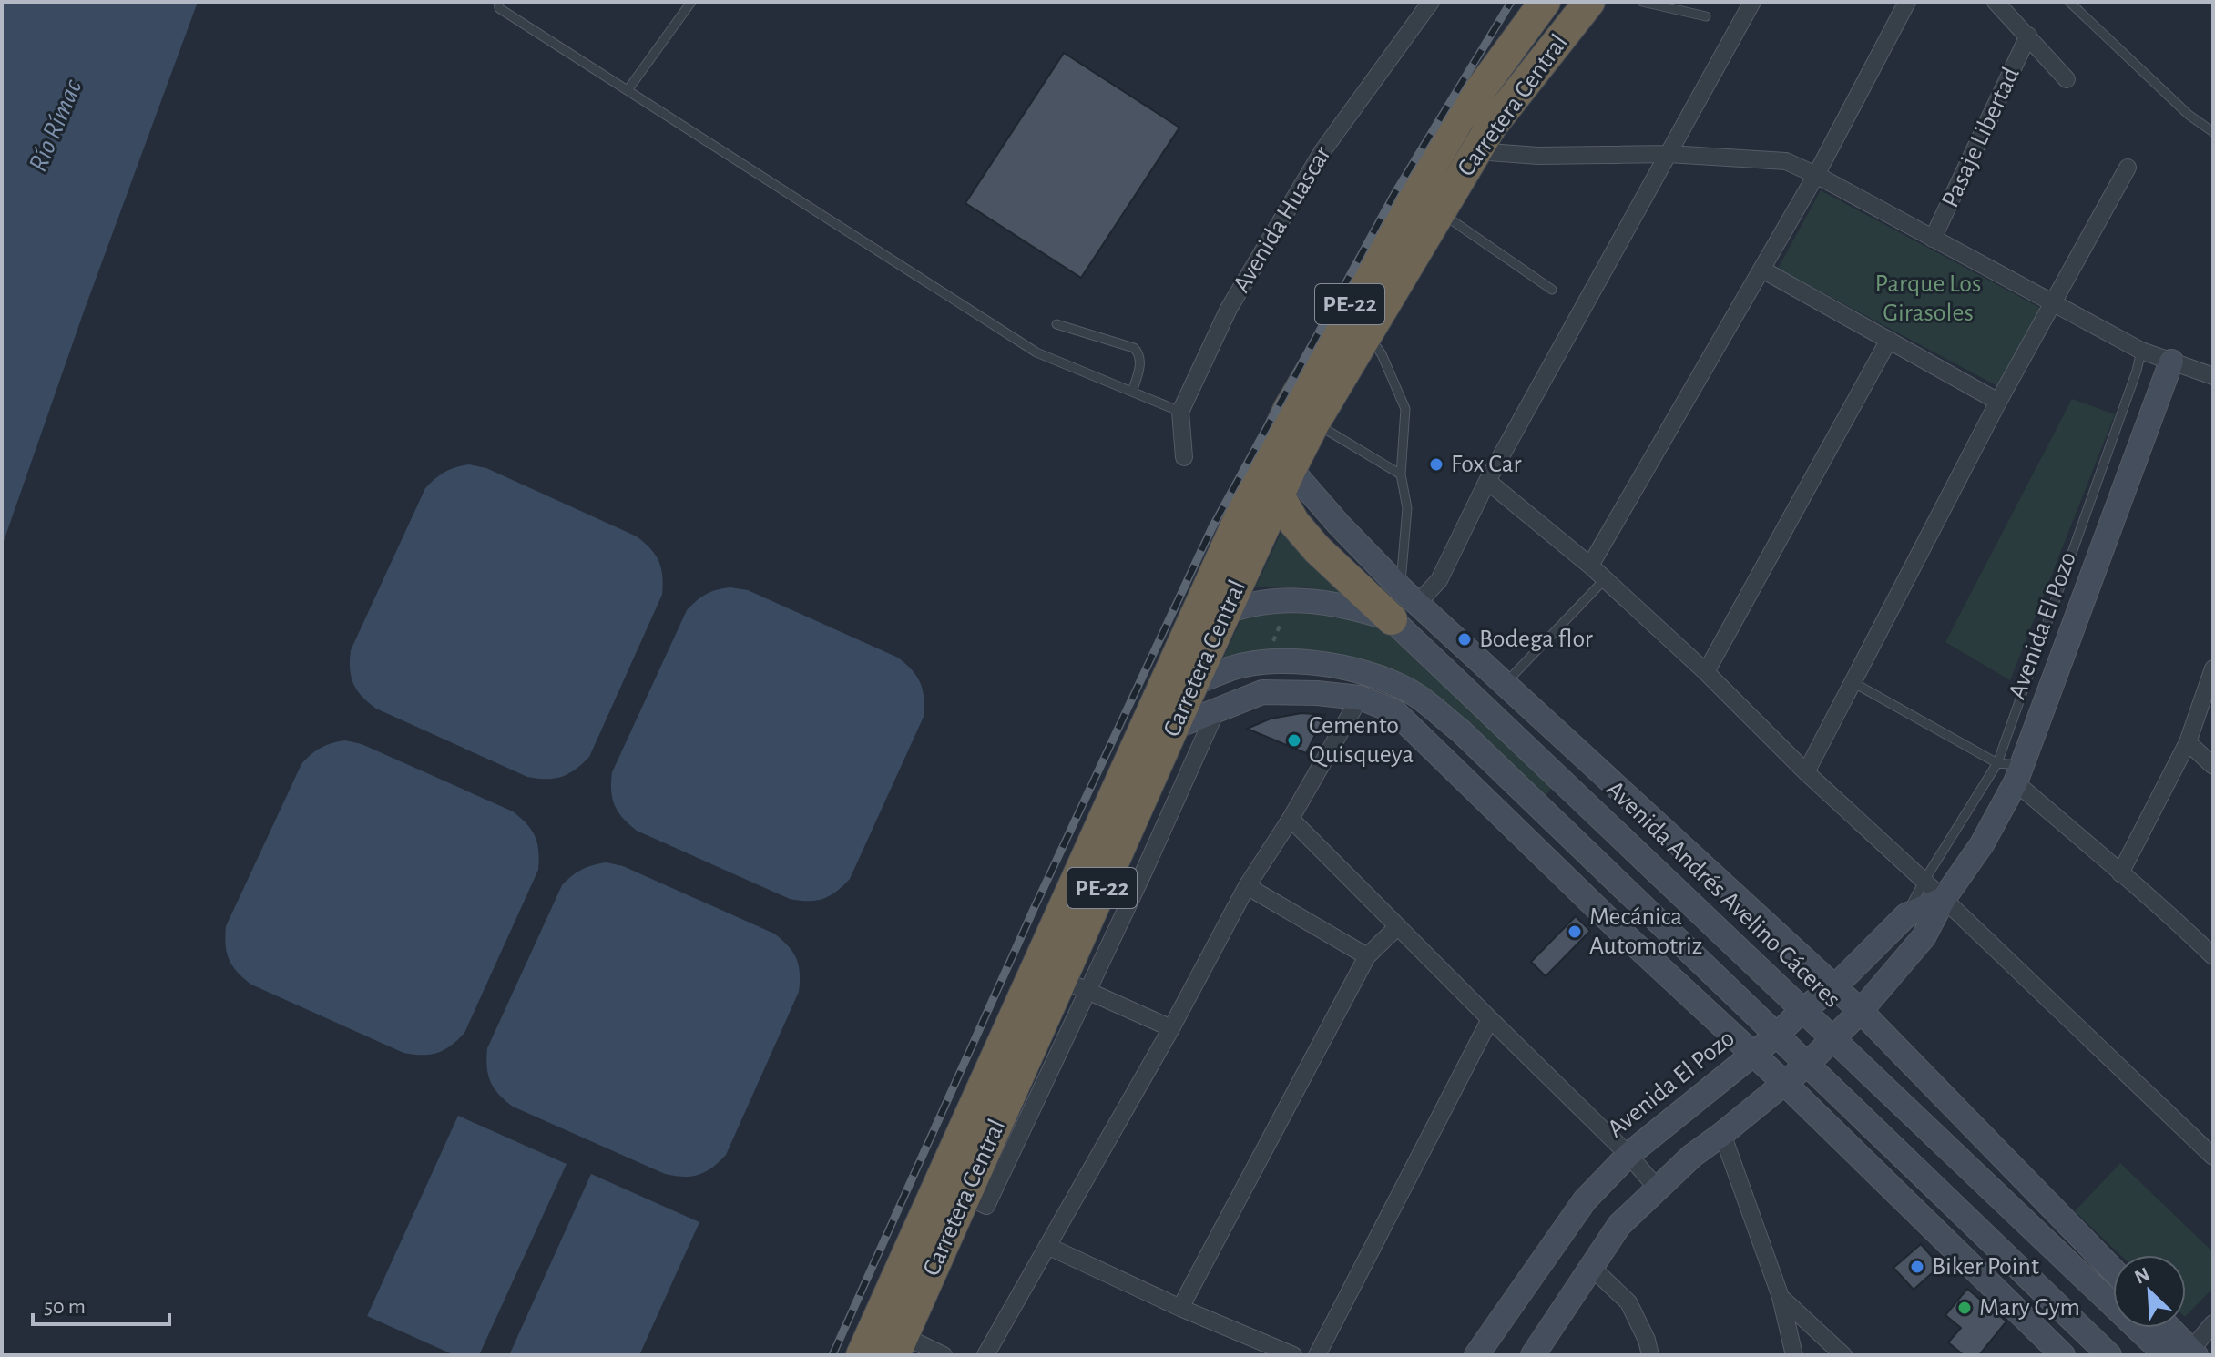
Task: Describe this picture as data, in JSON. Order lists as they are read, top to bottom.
{
  "streets": {
    "highway": ["Carretera Central", "PE-22"],
    "street": [
      "Pasaje Libertad",
      "Avenida Huascar",
      "Avenida El Pozo",
      "Avenida Andrés Avelino Cáceres"
    ]
  },
  "crossings": [
    ["Carretera Central", "Avenida Andrés Avelino Cáceres"],
    ["Avenida El Pozo", "Avenida Andrés Avelino Cáceres"]
  ],
  "water": ["Río Rímac"],
  "parks": ["Parque Los Girasoles"],
  "places": [
    "Fox Car",
    "Bodega flor",
    "Cemento Quisqueya",
    "Mecánica Automotriz",
    "Biker Point",
    "Mary Gym"
  ],
  "scale_bar": "50 m",
  "north": "top left"
}
